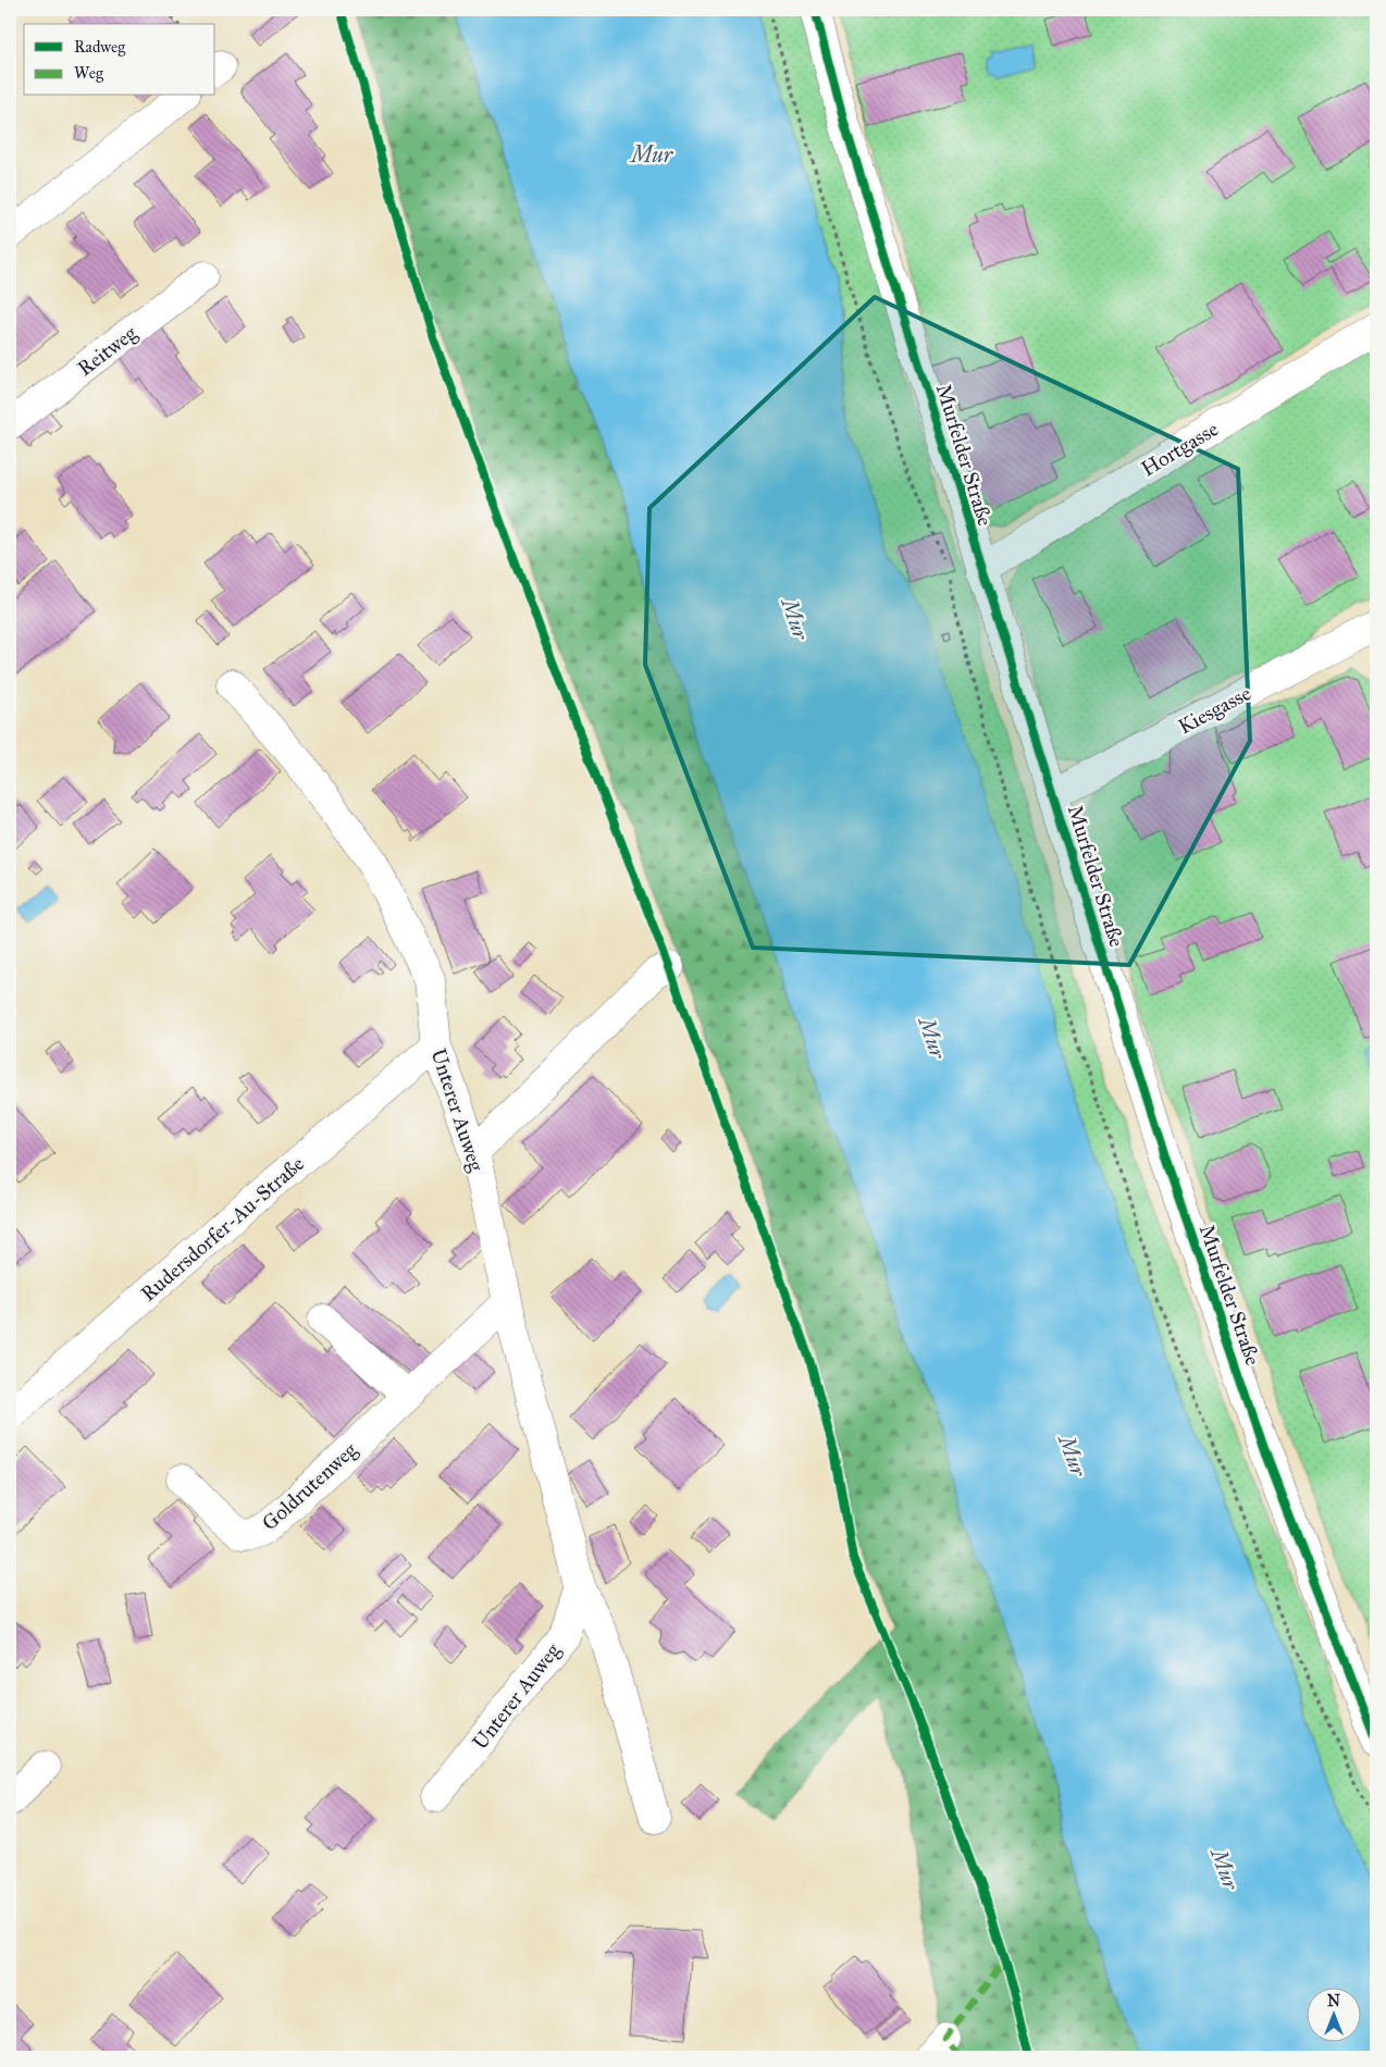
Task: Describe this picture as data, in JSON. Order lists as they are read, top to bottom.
{
  "streets": {
    "street": [
      "Reitweg",
      "Hortgasse",
      "Murfelder Straße",
      "Kiesgasse",
      "Unterer Auweg",
      "Rudersdorfer-Au-Straße",
      "Goldrutenweg"
    ]
  },
  "crossings": [
    ["Hortgasse", "Murfelder Straße"],
    ["Murfelder Straße", "Kiesgasse"],
    ["Unterer Auweg", "Rudersdorfer-Au-Straße"],
    ["Unterer Auweg", "Goldrutenweg"]
  ],
  "water": ["Mur"],
  "legend": ["Radweg", "Weg"],
  "north": "top"
}
